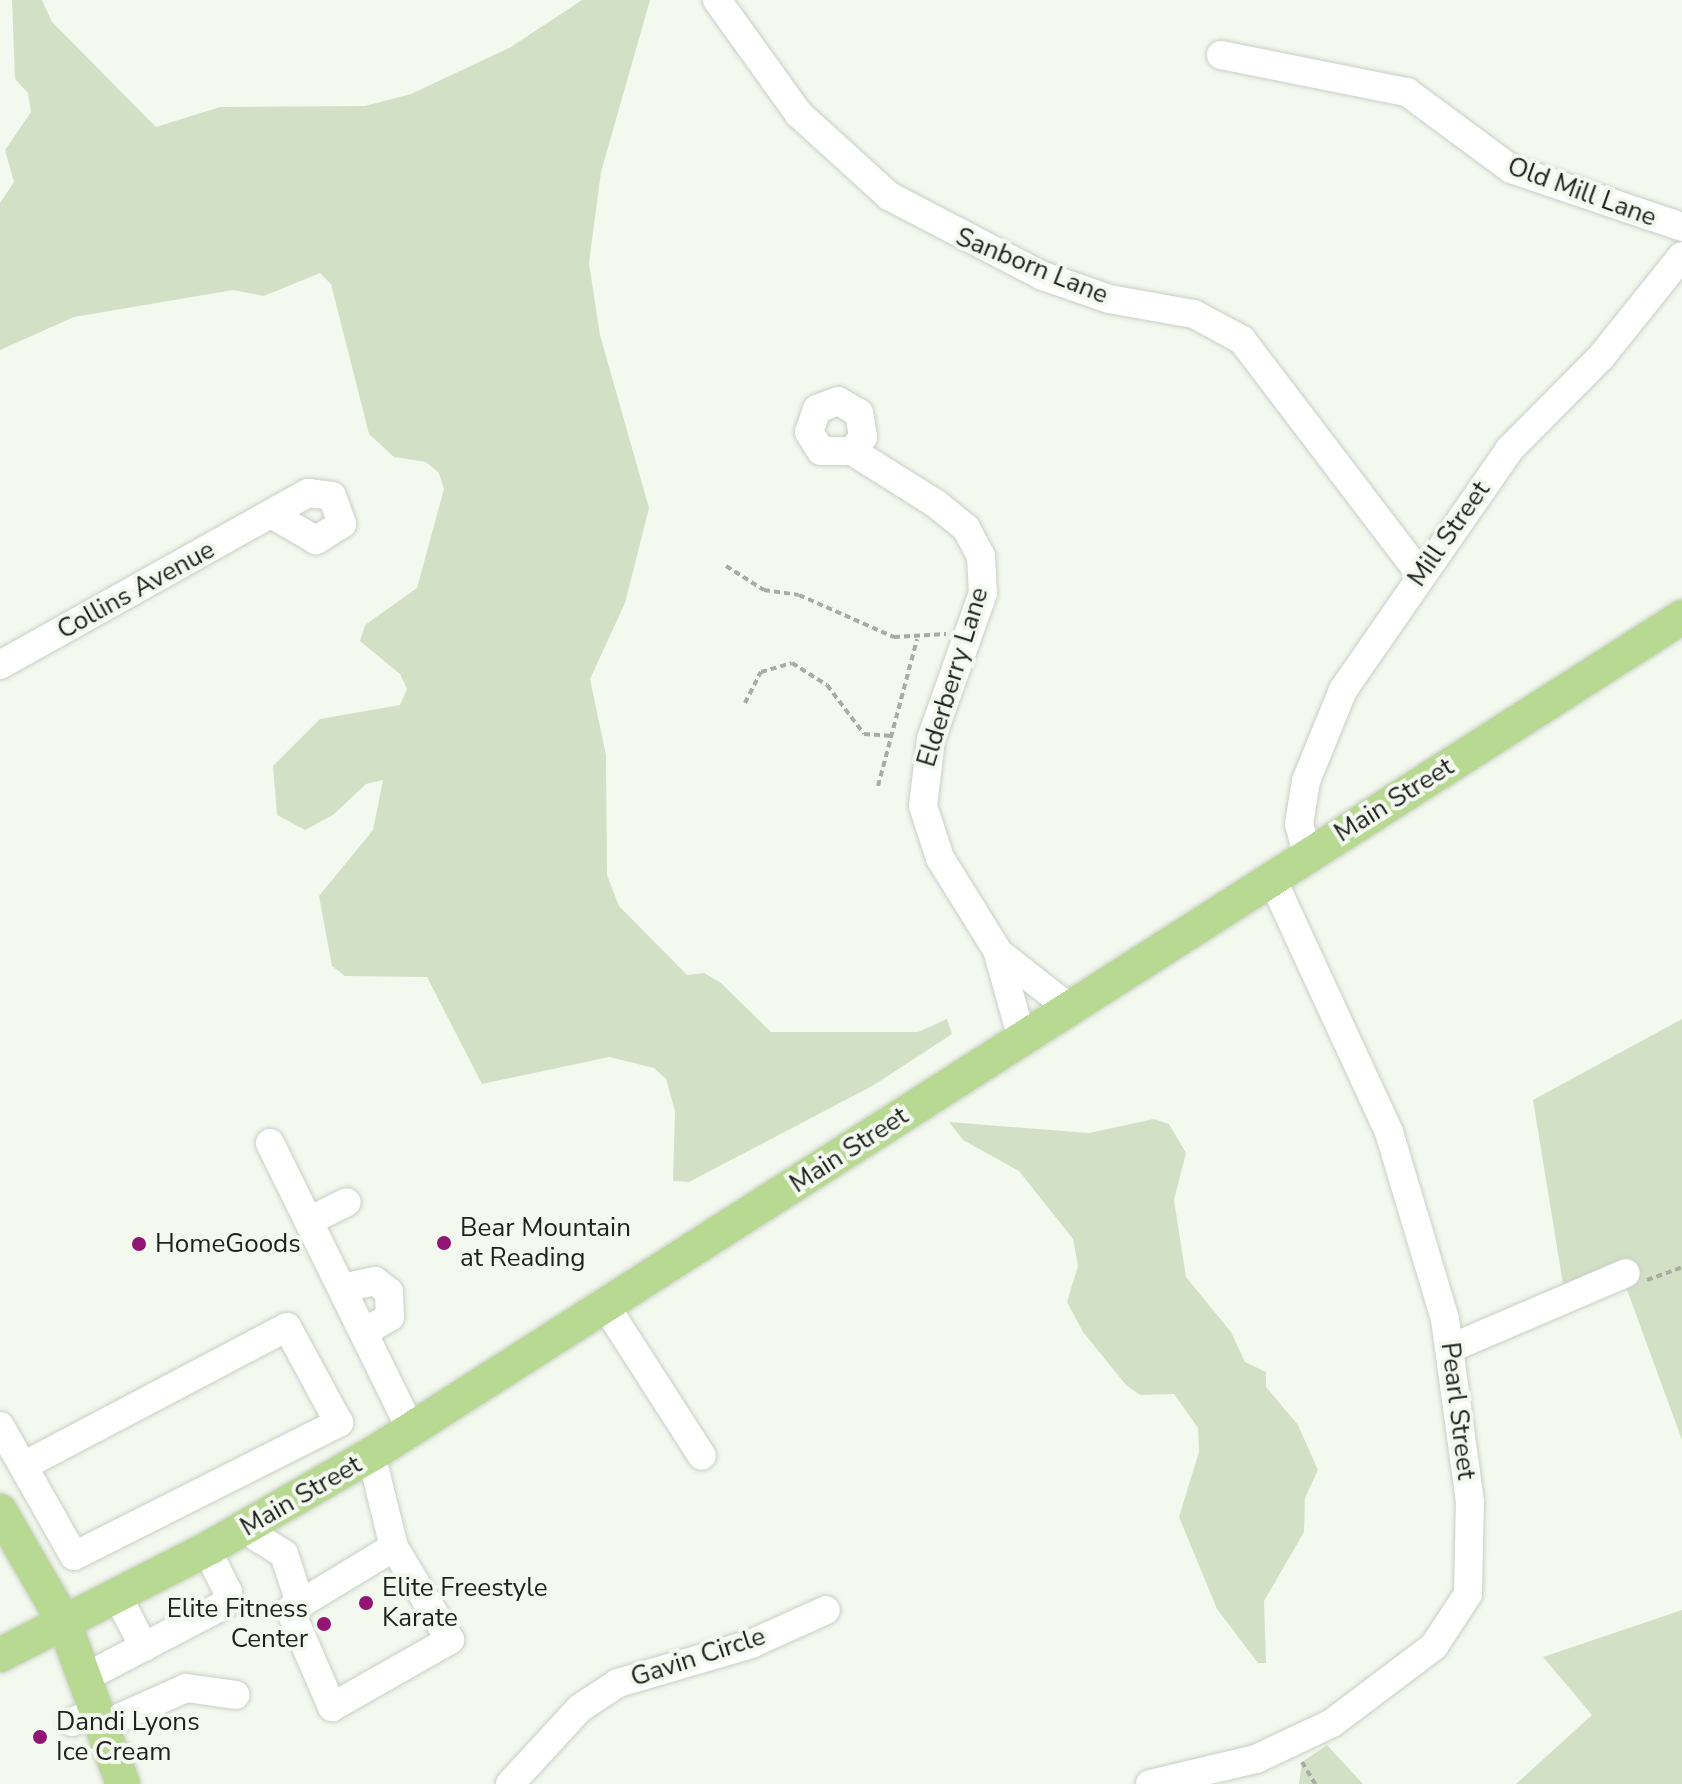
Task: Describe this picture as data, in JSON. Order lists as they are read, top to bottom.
{
  "streets": {
    "main road": ["Main Street"],
    "street": [
      "Old Mill Lane",
      "Sanborn Lane",
      "Mill Street",
      "Collins Avenue",
      "Elderberry Lane",
      "Pearl Street",
      "Gavin Circle"
    ]
  },
  "crossings": [
    ["Sanborn Lane", "Mill Street"],
    ["Mill Street", "Main Street"],
    ["Elderberry Lane", "Main Street"],
    ["Main Street", "Pearl Street"]
  ],
  "places": [
    "Bear Mountain at Reading",
    "HomeGoods",
    "Elite Freestyle Karate",
    "Elite Fitness Center",
    "Dandi Lyons Ice Cream"
  ]
}
